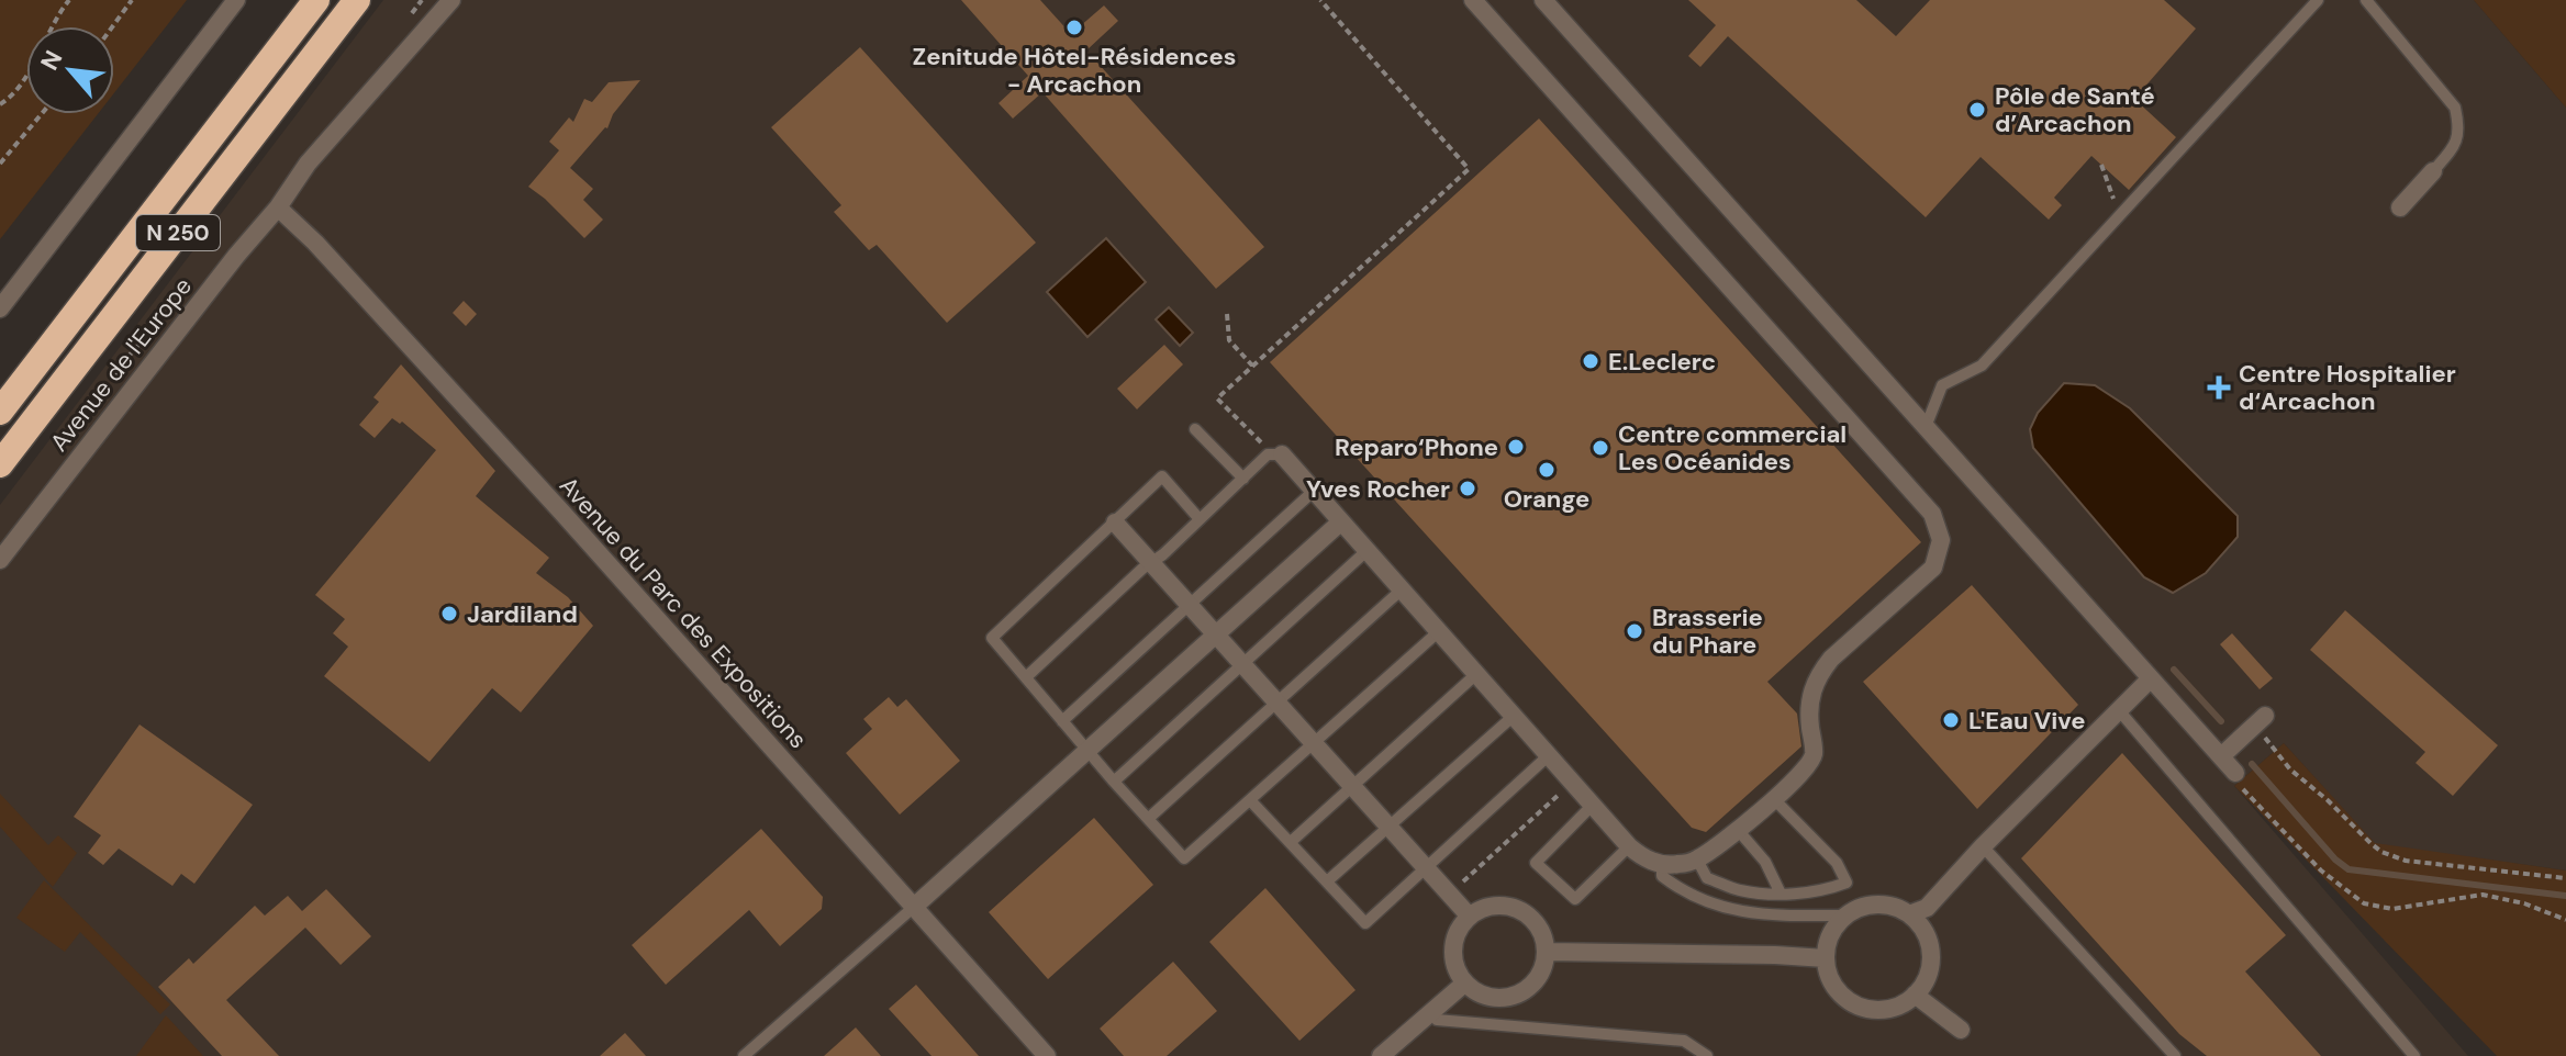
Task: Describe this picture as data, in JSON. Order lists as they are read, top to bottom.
{
  "streets": {
    "highway": ["N 250"],
    "street": ["Avenue de l'Europe", "Avenue du Parc des Expositions"]
  },
  "crossings": [
    ["Avenue de l'Europe", "Avenue du Parc des Expositions"]
  ],
  "places": {
    "other": [
      "Zenitude Hôtel-Résidences - Arcachon",
      "Pôle de Santé d’Arcachon",
      "E.Leclerc",
      "Reparo‘Phone",
      "Centre commercial Les Océanides",
      "Orange",
      "Yves Rocher",
      "Jardiland",
      "Brasserie du Phare",
      "L'Eau Vive"
    ],
    "health": ["Centre Hospitalier d‘Arcachon"]
  },
  "north": "top left"
}
